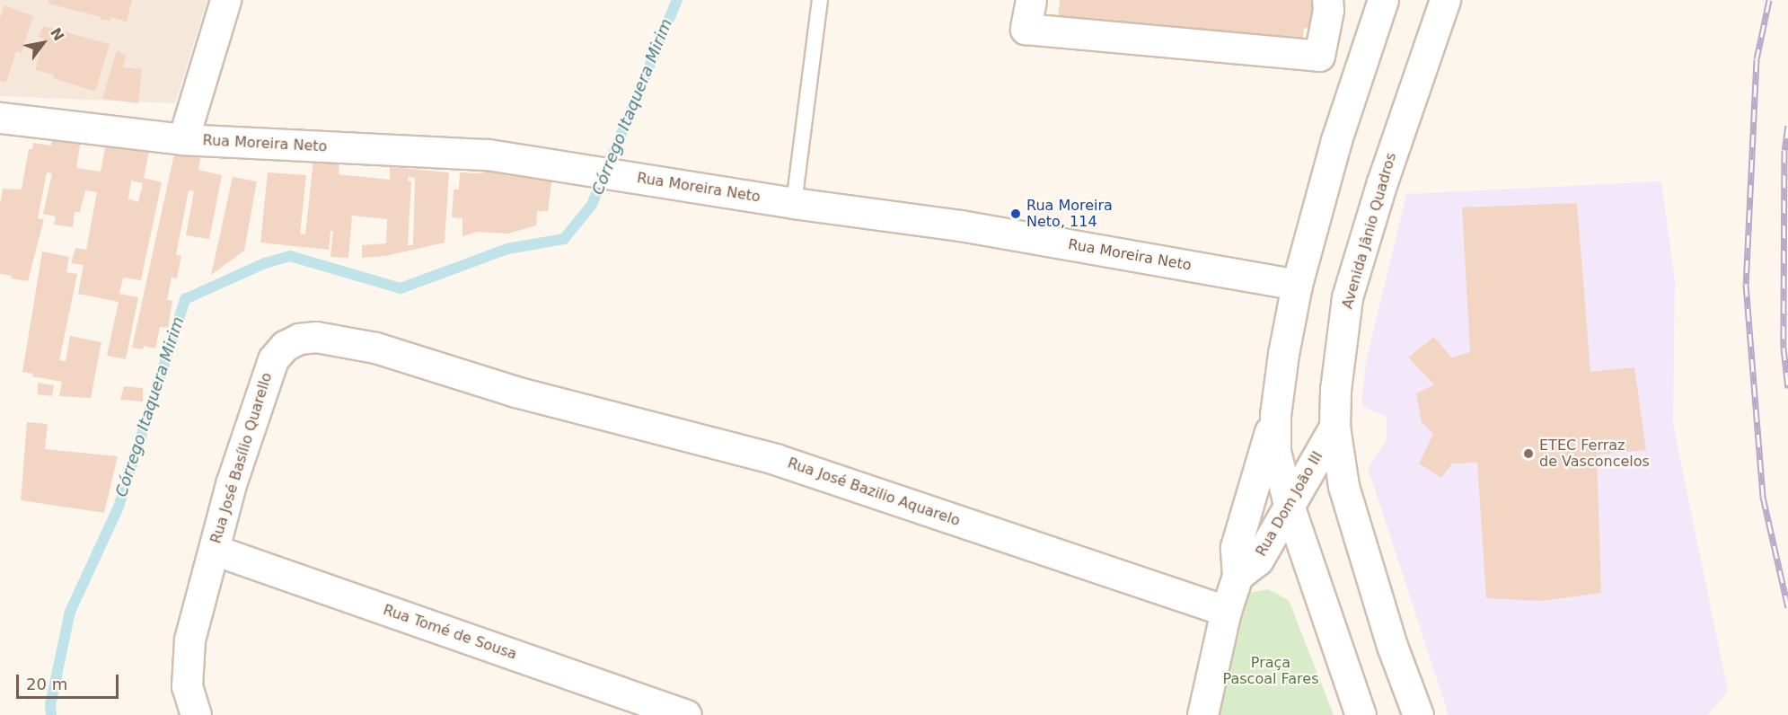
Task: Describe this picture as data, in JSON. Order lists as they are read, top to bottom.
{
  "streets": {
    "street": [
      "Rua Moreira Neto",
      "Avenida Jânio Quadros",
      "Rua José Basílio Quarello",
      "Rua José Bazilio Aquarelo",
      "Rua Dom João III",
      "Rua Tomé de Sousa"
    ]
  },
  "crossings": [
    ["Avenida Jânio Quadros", "Rua Dom João III"],
    ["Rua José Basílio Quarello", "Rua José Bazilio Aquarelo"],
    ["Rua José Basílio Quarello", "Rua Tomé de Sousa"],
    ["Rua José Bazilio Aquarelo", "Rua Dom João III"]
  ],
  "water": ["Córrego Itaquera Mirim"],
  "parks": ["Praça Pascoal Fares"],
  "places": ["Rua Moreira Neto, 114", "ETEC Ferraz de Vasconcelos"],
  "scale_bar": "20 m",
  "north": "top right"
}
